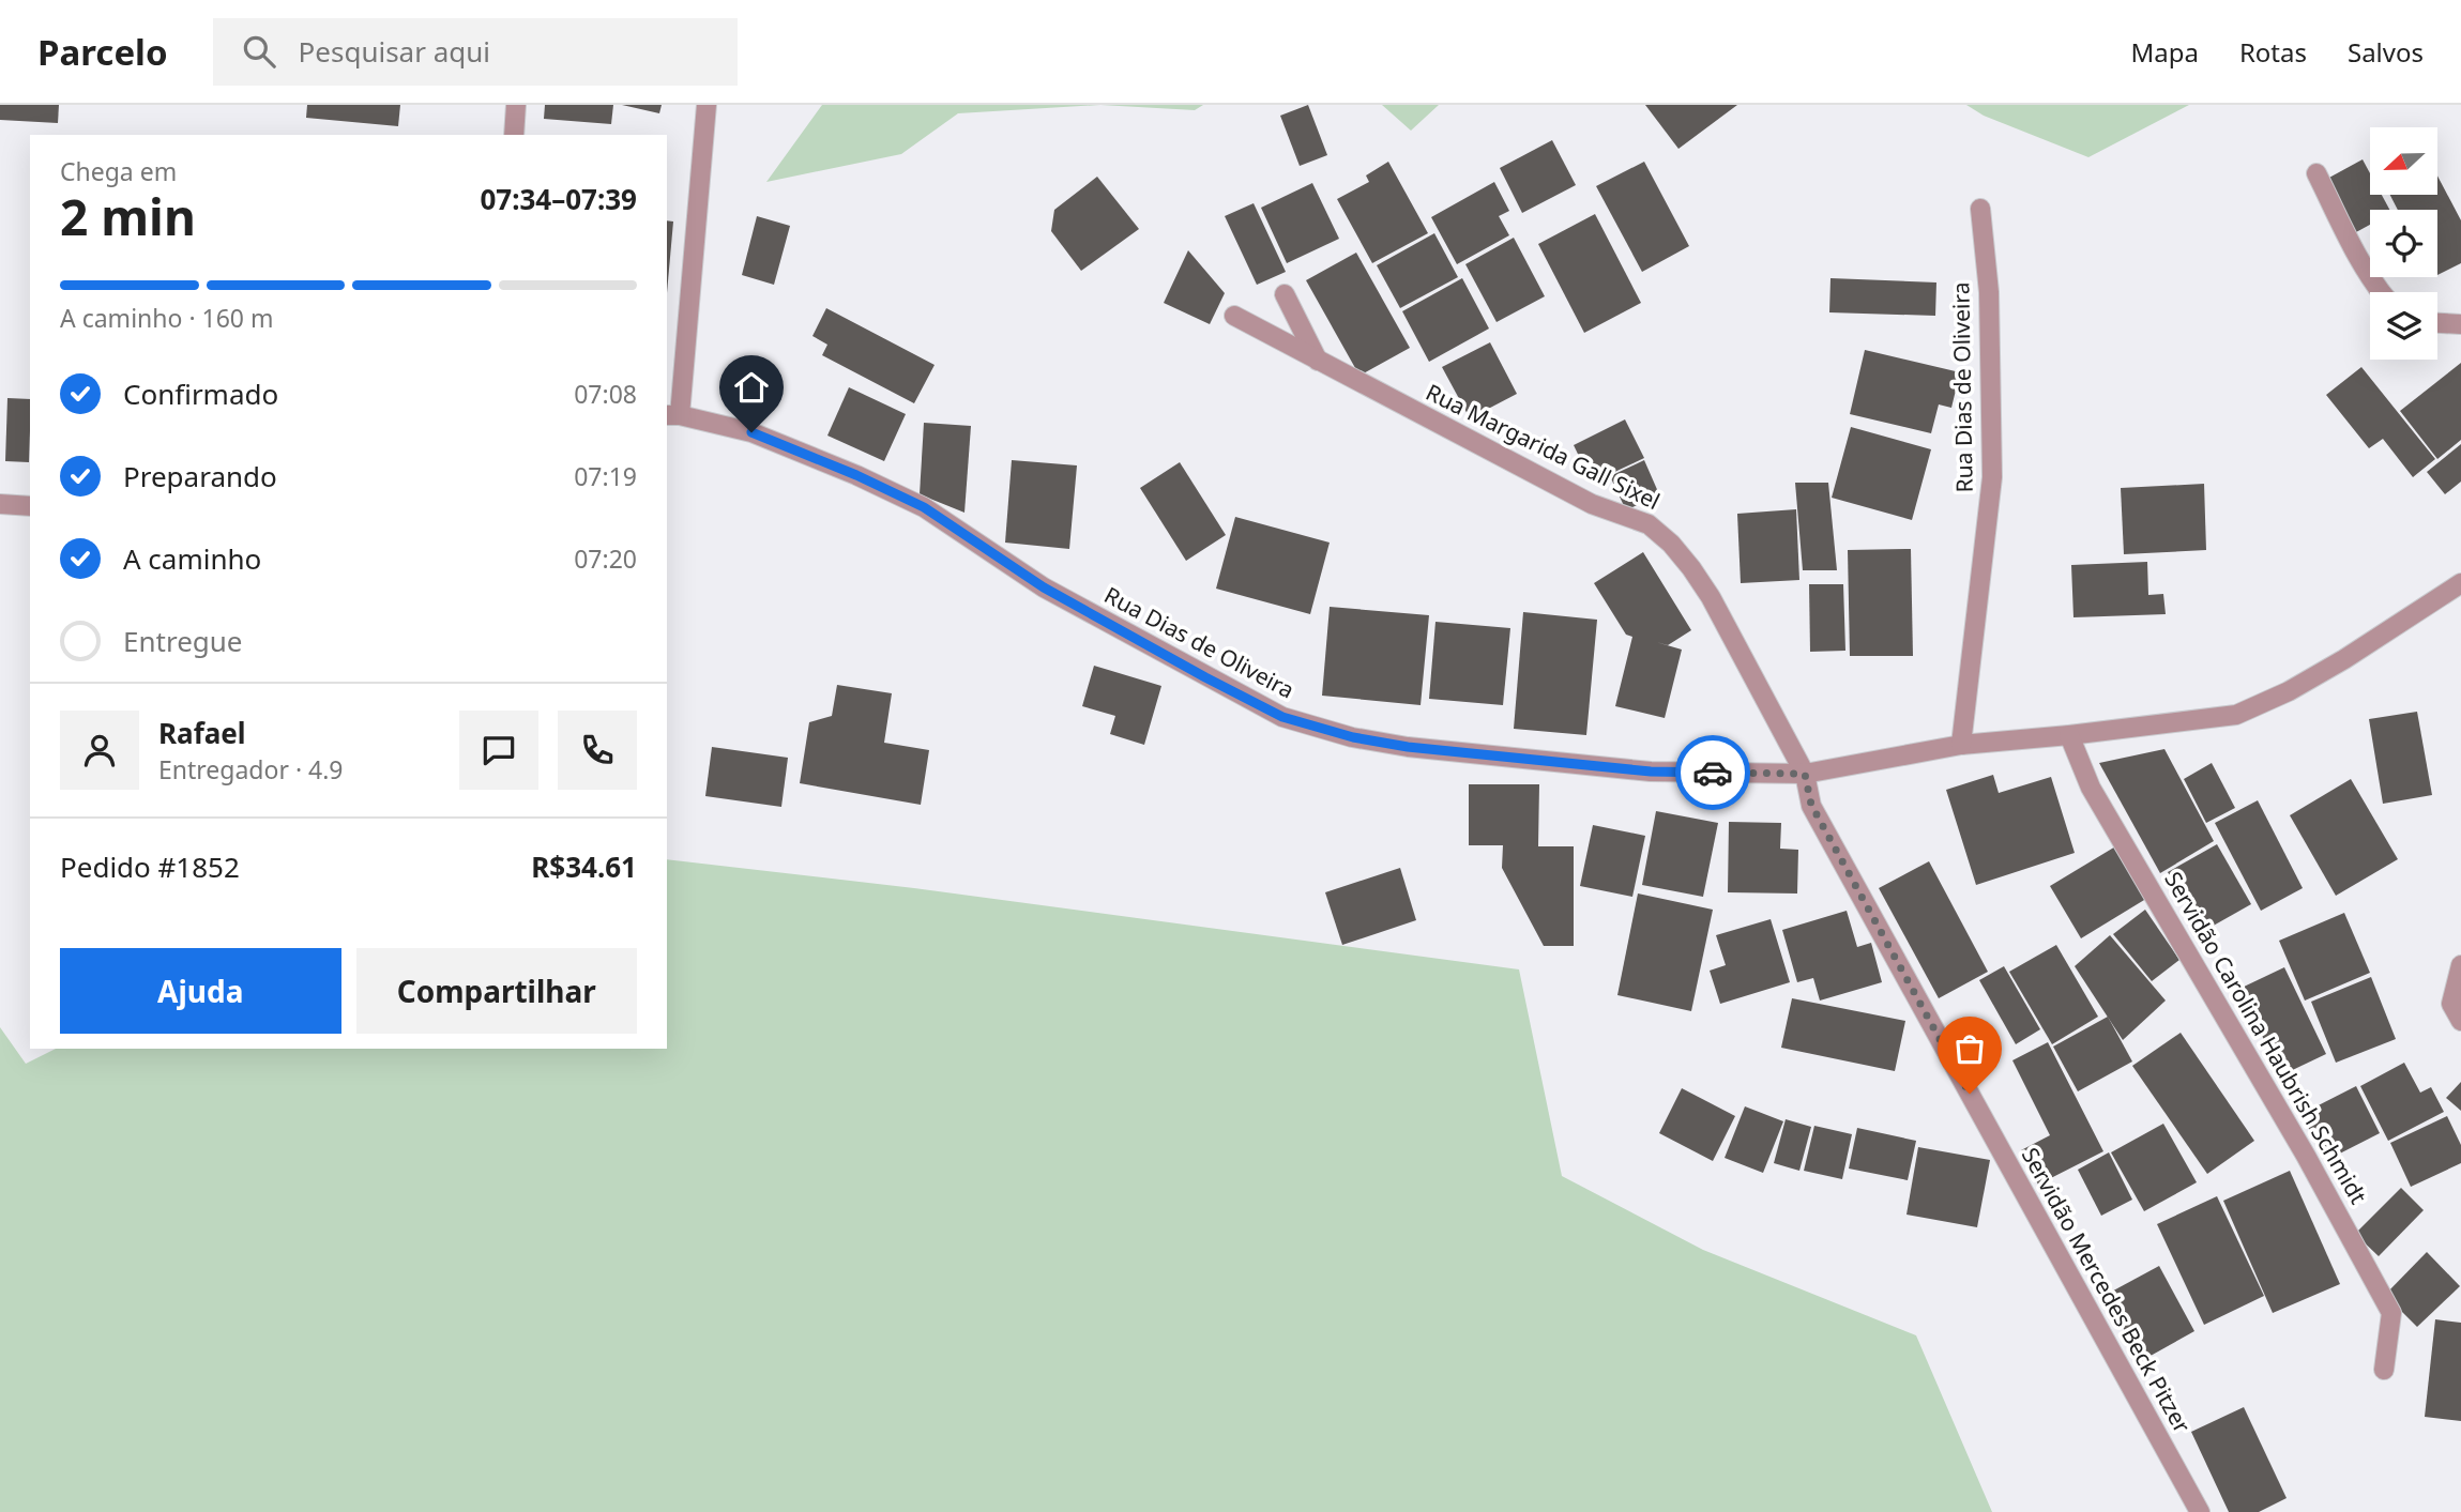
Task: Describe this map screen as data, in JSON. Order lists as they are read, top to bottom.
{
  "streets": {
    "street": [
      "Rua Dias de Oliveira",
      "Rua Margarida Gall Sixel",
      "Servidão Carolina Haubrish Schmidt",
      "Servidão Mercedes Beck Pitzer"
    ]
  },
  "crossings": [
    ["Rua Dias de Oliveira", "Rua Margarida Gall Sixel"],
    ["Rua Dias de Oliveira", "Servidão Carolina Haubrish Schmidt"],
    ["Rua Dias de Oliveira", "Servidão Mercedes Beck Pitzer"],
    ["Rua Margarida Gall Sixel", "Servidão Mercedes Beck Pitzer"]
  ],
  "north": "left",
  "page": {
    "header": "Parcelo",
    "search": "Pesquisar aqui",
    "nav": ["Mapa", "Rotas", "Salvos"],
    "heading": ["2 min", "Chega em", "07:34–07:39"],
    "panel": [
      "Rafael",
      "Entregador · 4.9",
      "Pedido #1852",
      "R$34.61"
    ],
    "bar": "A caminho · 160 m",
    "list": [
      ["Confirmado", "07:08"],
      ["Preparando", "07:19"],
      ["A caminho", "07:20"],
      "Entregue"
    ],
    "buttons": ["Ajuda", "Compartilhar"]
  }
}
